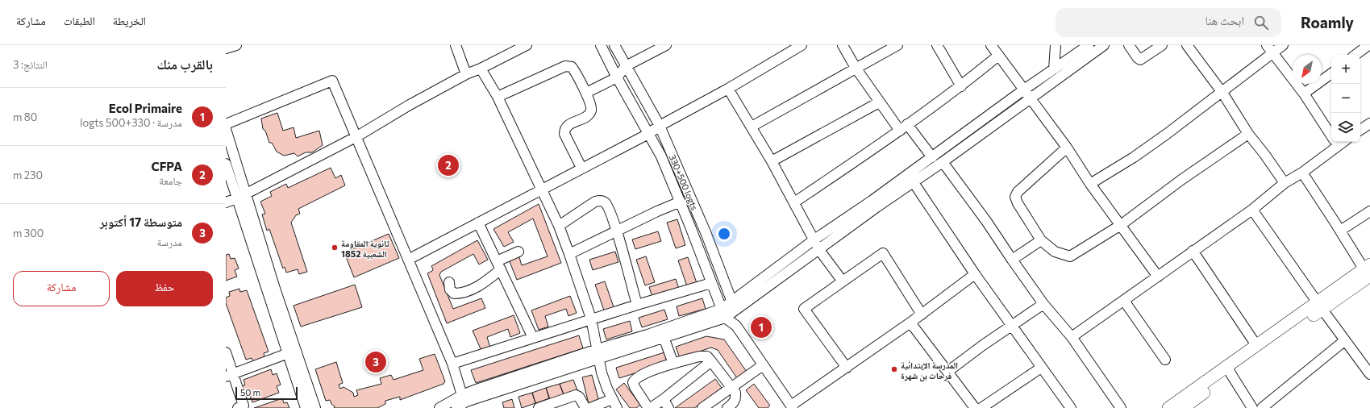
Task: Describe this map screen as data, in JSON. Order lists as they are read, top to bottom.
{
  "streets": {
    "street": ["330+500 logts"]
  },
  "places": ["ثانوية المقاومة الشعبية 1852", "المدرسة الإبتدائية فرحات بن شهرة"],
  "scale_bar": "50 m",
  "north": "bottom left",
  "page": {
    "header": "Roamly",
    "search": "ابحث هنا",
    "nav": ["الخريطة", "الطبقات", "مشاركة"],
    "heading": ["بالقرب منك", "النتائج: 3"],
    "map_buttons": ["+", "−"],
    "list": [
      {
        "mark": "1",
        "name": "Ecol Primaire",
        "note": "مدرسة · 330+500 logts",
        "value": "80 m"
      },
      {
        "mark": "2",
        "name": "CFPA",
        "note": "جامعة",
        "value": "230 m"
      },
      {
        "mark": "3",
        "name": "متوسطة 17 أكتوبر",
        "note": "مدرسة",
        "value": "300 m"
      }
    ],
    "pins": ["2", "1", "3"],
    "buttons": ["حفظ", "مشاركة"],
    "scale": "50 m"
  }
}
